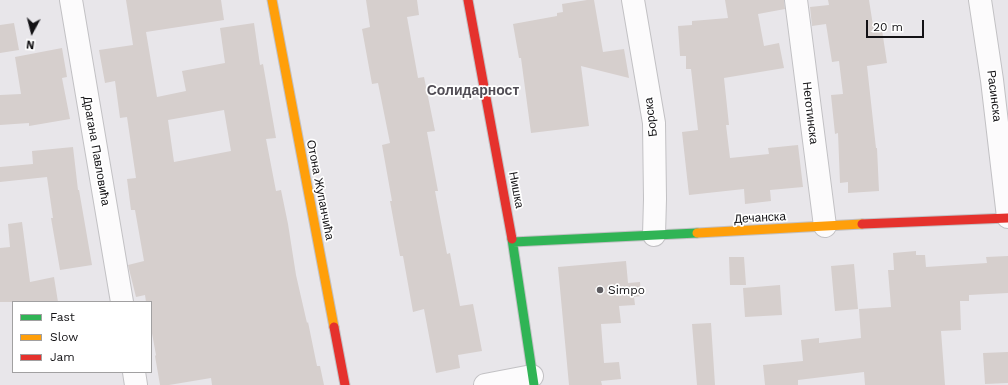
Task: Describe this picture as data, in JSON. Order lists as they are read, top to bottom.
{
  "streets": {
    "street": [
      "Расинска",
      "Неготинска",
      "Борска",
      "Драгана Павловића",
      "Отона Жупанчића",
      "Нишка",
      "Дечанска"
    ]
  },
  "crossings": [
    ["Расинска", "Дечанска"],
    ["Неготинска", "Дечанска"],
    ["Борска", "Дечанска"],
    ["Нишка", "Дечанска"]
  ],
  "districts": ["Солидарност"],
  "places": ["Simpo"],
  "legend": ["Fast", "Slow", "Jam"],
  "scale_bar": "20 m",
  "north": "bottom"
}
